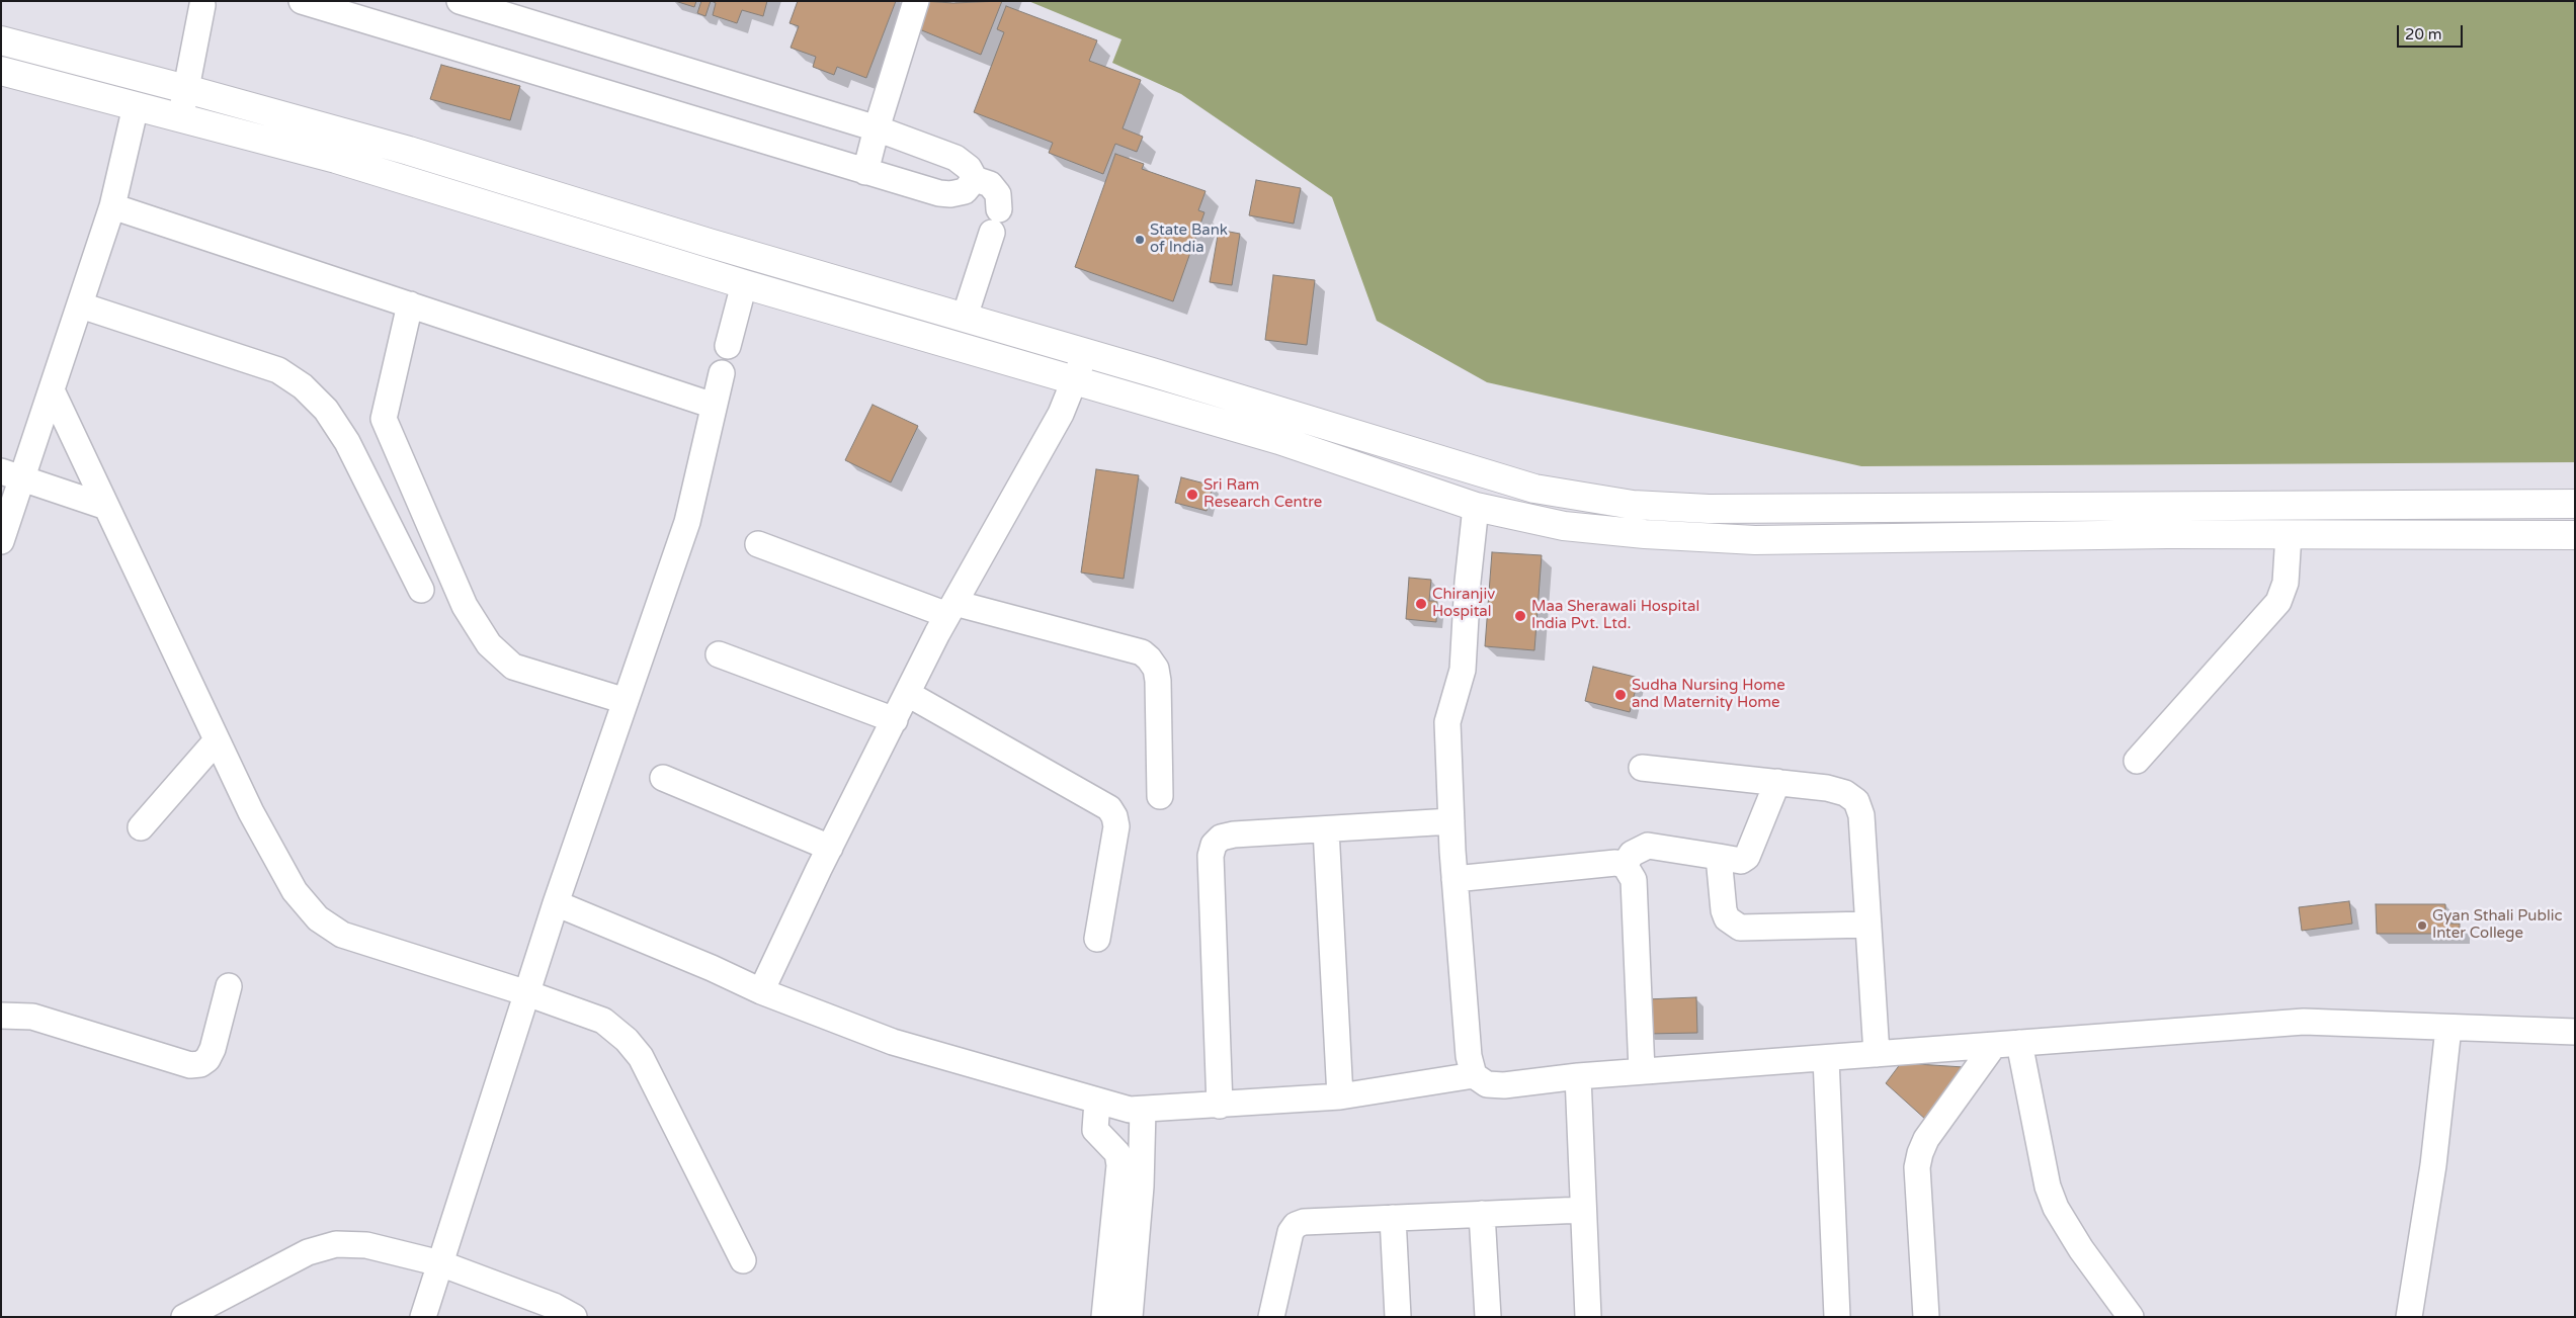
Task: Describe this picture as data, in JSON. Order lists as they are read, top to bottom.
{
  "places": [
    "State Bank of India",
    "Sri Ram Research Centre",
    "Chiranjiv Hospital",
    "Maa Sherawali Hospital India Pvt. Ltd.",
    "Sudha Nursing Home and Maternity Home",
    "Gyan Sthali Public Inter College"
  ],
  "scale_bar": "20 m"
}
